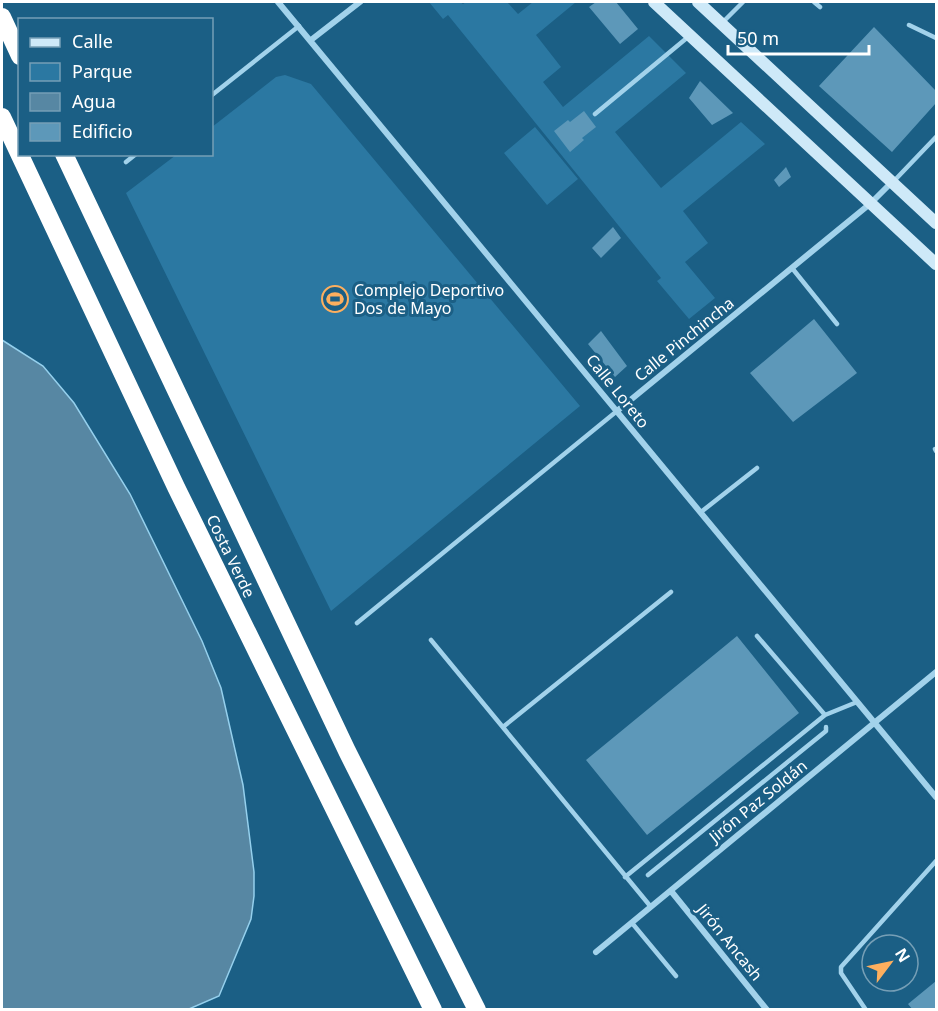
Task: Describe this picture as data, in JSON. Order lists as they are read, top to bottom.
{
  "streets": {
    "highway": ["Costa Verde"],
    "street": [
      "Calle Pinchincha",
      "Calle Loreto",
      "Jirón Paz Soldán",
      "Jirón Ancash"
    ]
  },
  "crossings": [
    ["Calle Pinchincha", "Calle Loreto"],
    ["Calle Loreto", "Jirón Paz Soldán"],
    ["Jirón Paz Soldán", "Jirón Ancash"]
  ],
  "places": {
    "sports": ["Complejo Deportivo Dos de Mayo"]
  },
  "legend": [
    "Calle",
    "Parque",
    "Agua",
    "Edificio"
  ],
  "scale_bar": "50 m",
  "north": "top right"
}
